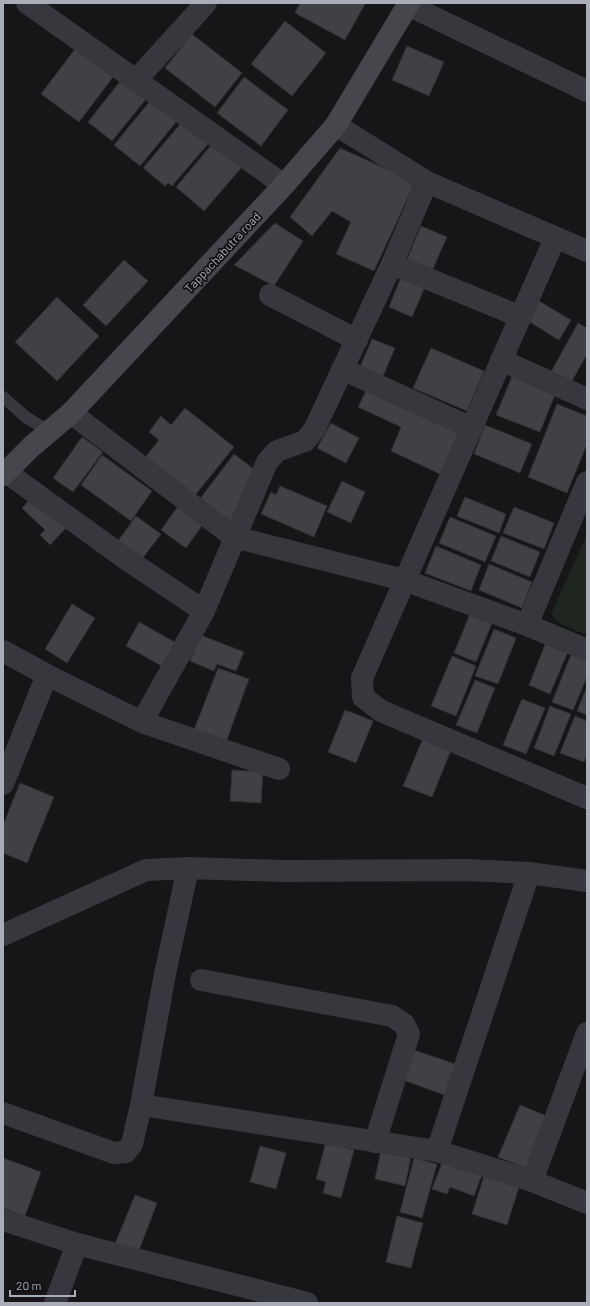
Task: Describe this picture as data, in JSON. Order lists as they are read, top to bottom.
{
  "streets": {
    "main road": ["Tappachabutra road"]
  },
  "scale_bar": "20 m"
}
